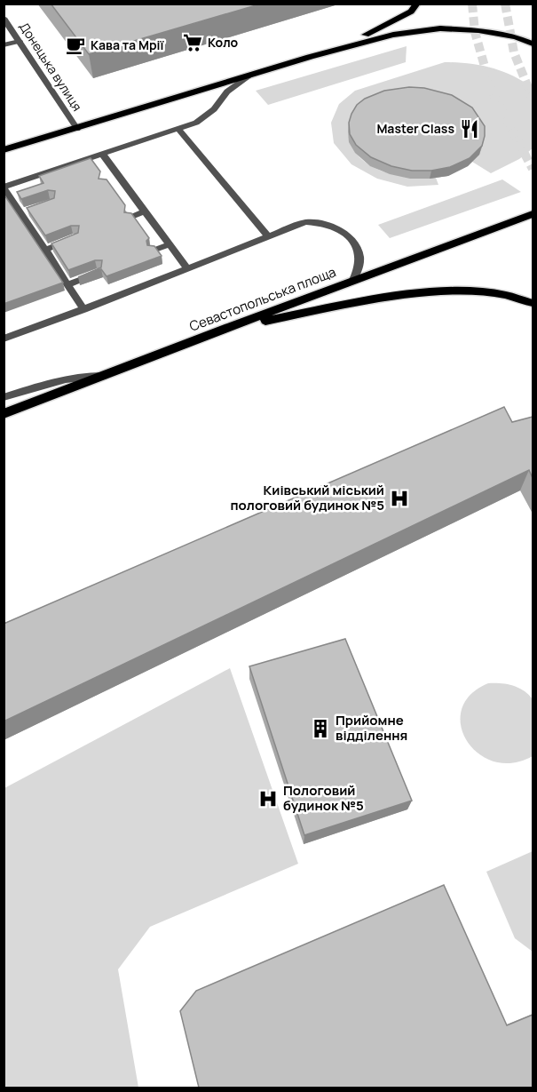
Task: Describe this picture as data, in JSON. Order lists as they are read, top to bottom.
{
  "streets": {
    "main road": ["Севастопольська площа"],
    "street": ["Донецька вулиця"]
  },
  "places": {
    "supermarket": ["Коло"],
    "cafe": ["Кава та Мрії"],
    "restaurant": ["Master Class"],
    "hospital": ["Киівський міський пологовий будинок №5", "Пологовий будинок №5"],
    "building": ["Прийомне відділення"]
  }
}
